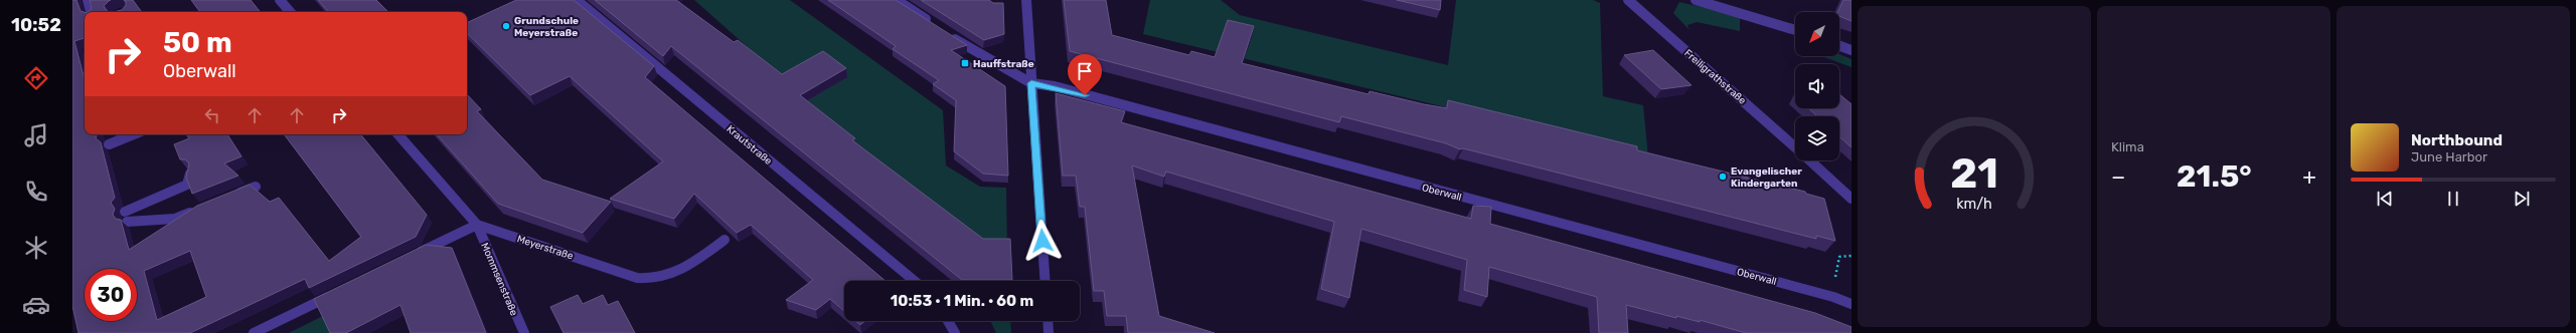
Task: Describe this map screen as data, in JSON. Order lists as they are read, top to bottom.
{
  "streets": {
    "street": [
      "Freiligrathstraße",
      "Krautstraße",
      "Oberwall",
      "Meyerstraße",
      "Mommsenstraße"
    ]
  },
  "crossings": [
    ["Meyerstraße", "Mommsenstraße"]
  ],
  "places": {
    "other": ["Grundschule Meyerstraße", "Evangelischer Kindergarten"],
    "transit": ["Hauffstraße"]
  },
  "north": "bottom left",
  "page": {
    "tabs": "10:52",
    "tile": "Klima",
    "turn": ["50 m", "Oberwall"],
    "song": ["Northbound", "June Harbor"],
    "heat": ["−", "21.5°", "+"],
    "limit": "30",
    "trip": "10:53 · 1 Min. · 60 m",
    "gauge": ["21", "km/h"]
  }
}
